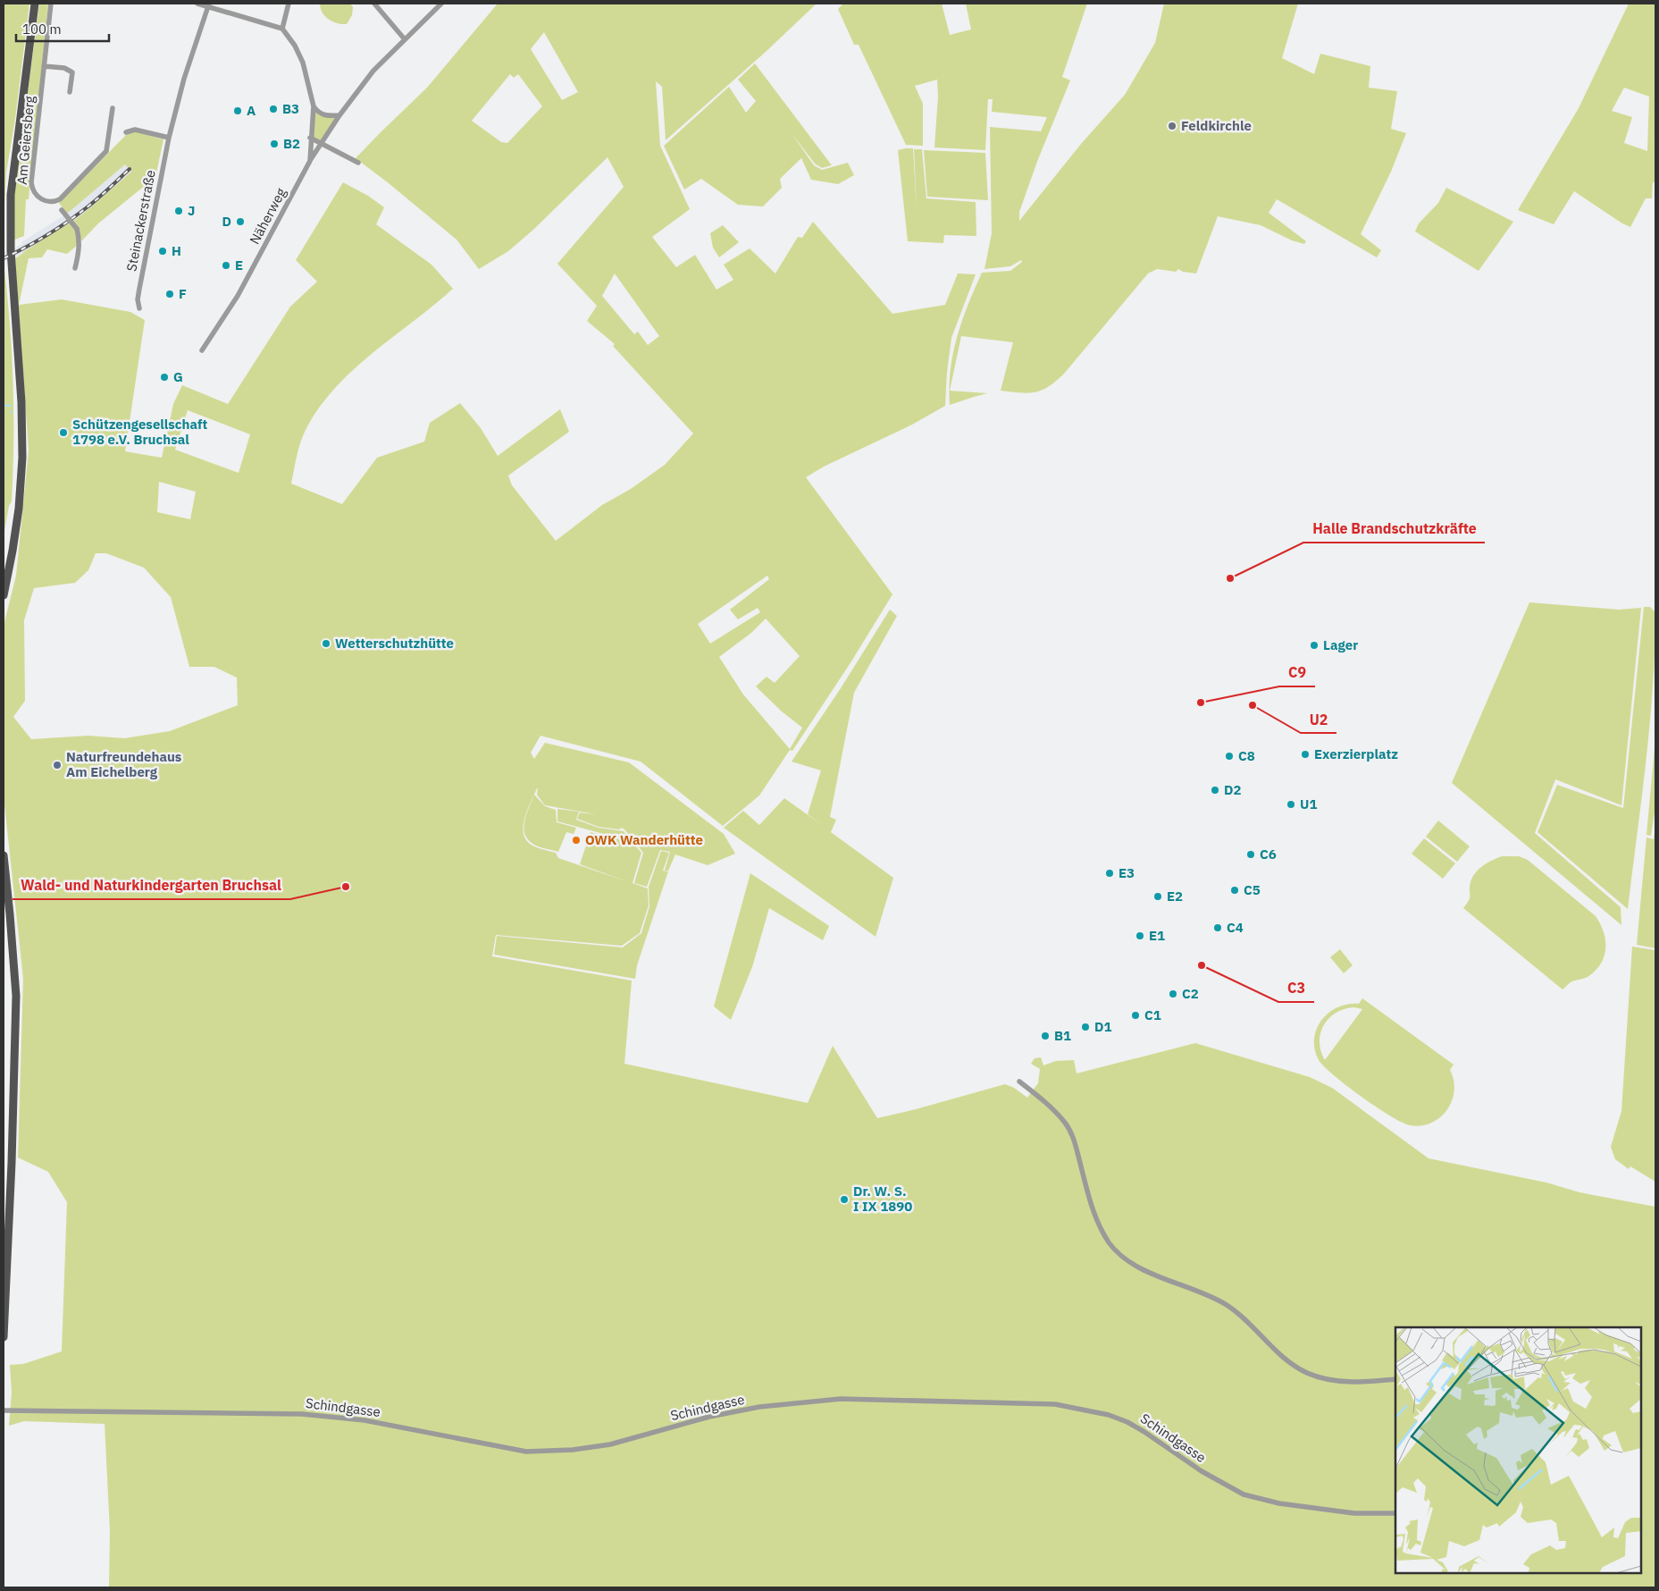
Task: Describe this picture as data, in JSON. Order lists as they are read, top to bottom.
{
  "streets": {
    "street": [
      "Am Geiersberg",
      "Näherweg",
      "Steinackerstraße",
      "Schindgasse"
    ]
  },
  "places": [
    "B3",
    "A",
    "Feldkirchle",
    "B2",
    "J",
    "D",
    "H",
    "E",
    "F",
    "G",
    "Schützengesellschaft 1798 e.V. Bruchsal",
    "Halle Brandschutzkräfte",
    "Wetterschutzhütte",
    "Lager",
    "C9",
    "U2",
    "Exerzierplatz",
    "C8",
    "Naturfreundehaus Am Eichelberg",
    "D2",
    "U1",
    "OWK Wanderhütte",
    "C6",
    "E3",
    "Wald- und Naturkindergarten Bruchsal",
    "C5",
    "E2",
    "C4",
    "E1",
    "C3",
    "C2",
    "C1",
    "D1",
    "B1",
    "Dr. W. S. I IX 1890"
  ],
  "scale_bar": "100 m"
}
